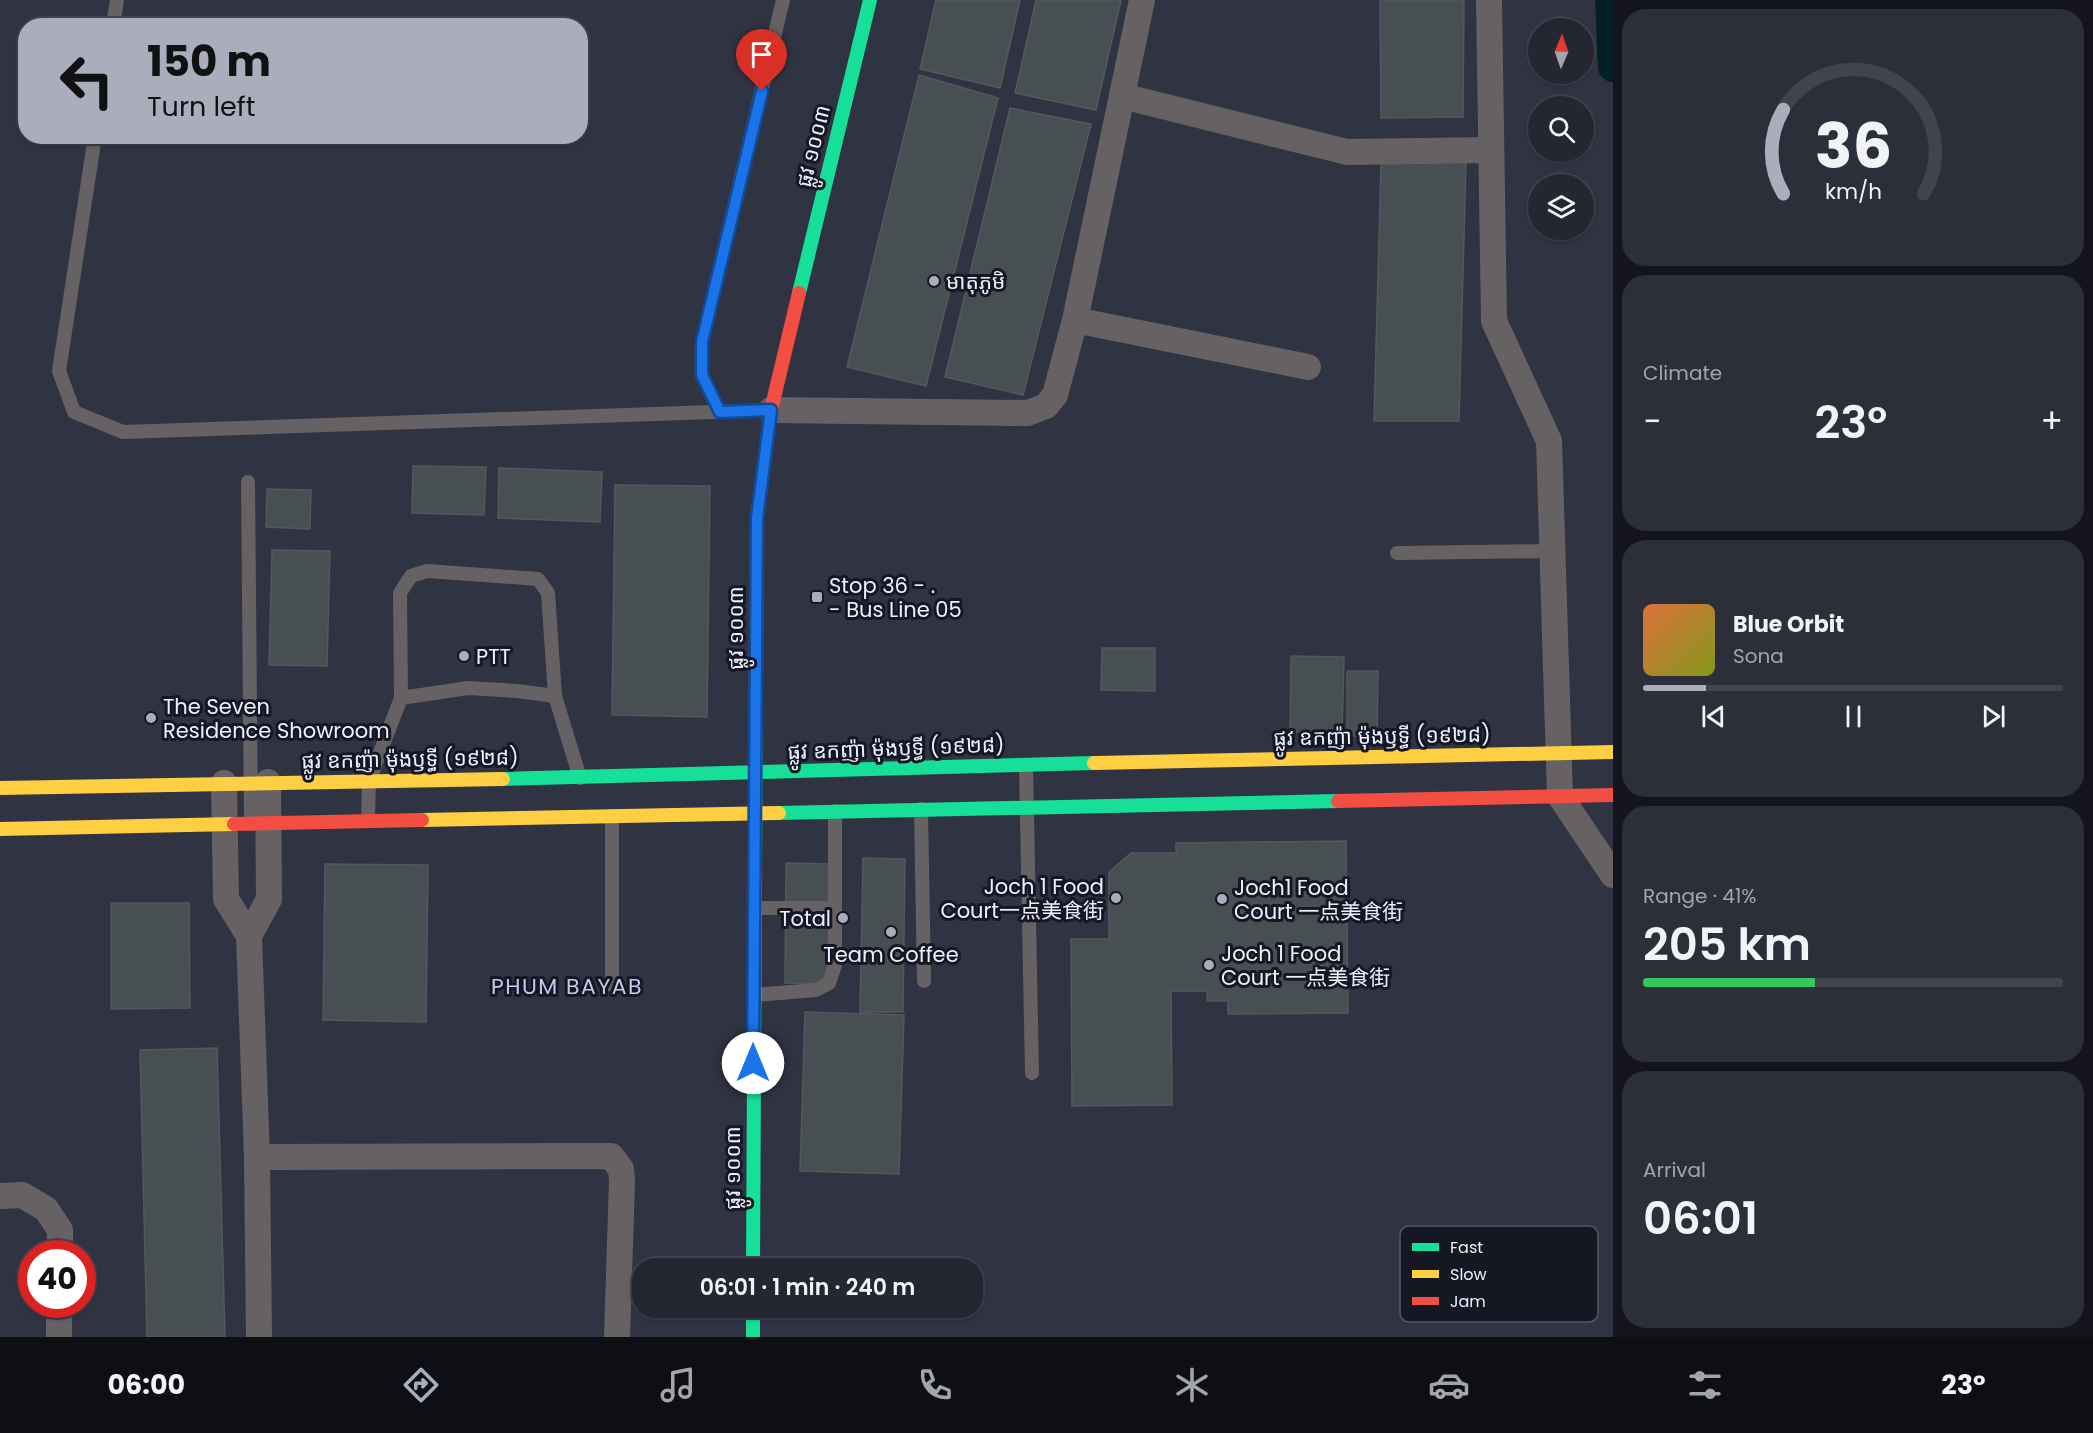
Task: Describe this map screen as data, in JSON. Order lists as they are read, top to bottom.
{
  "streets": {
    "main road": ["ផ្លូវ ១០០៣", "ផ្លូវ ឧកញ៉ា ម៉ុងឫទ្ធី (១៩២៨)"]
  },
  "crossings": [
    ["ផ្លូវ ១០០៣", "ផ្លូវ ឧកញ៉ា ម៉ុងឫទ្ធី (១៩២៨)"]
  ],
  "districts": ["PHUM BAYAB"],
  "places": {
    "other": [
      "មាតុភូមិ",
      "PTT",
      "The Seven Residence Showroom",
      "Joch 1 Food Court一点美食街",
      "Joch1 Food Court 一点美食街",
      "Total",
      "Team Coffee",
      "Joch 1 Food Court 一点美食街"
    ],
    "transit": ["Stop 36 - . - Bus Line 05"]
  },
  "legend": ["Fast", "Slow", "Jam"],
  "north": "top",
  "page": {
    "turn": ["150 m", "Turn left"],
    "tile": [
      "Climate",
      ["Range · 41%", "205 km"],
      ["Arrival", "06:01"]
    ],
    "heat": ["−", "23°", "+"],
    "song": ["Blue Orbit", "Sona"],
    "limit": "40",
    "trip": "06:01 · 1 min · 240 m",
    "tabs": ["06:00", "23°"],
    "gauge": ["36", "km/h"]
  }
}
